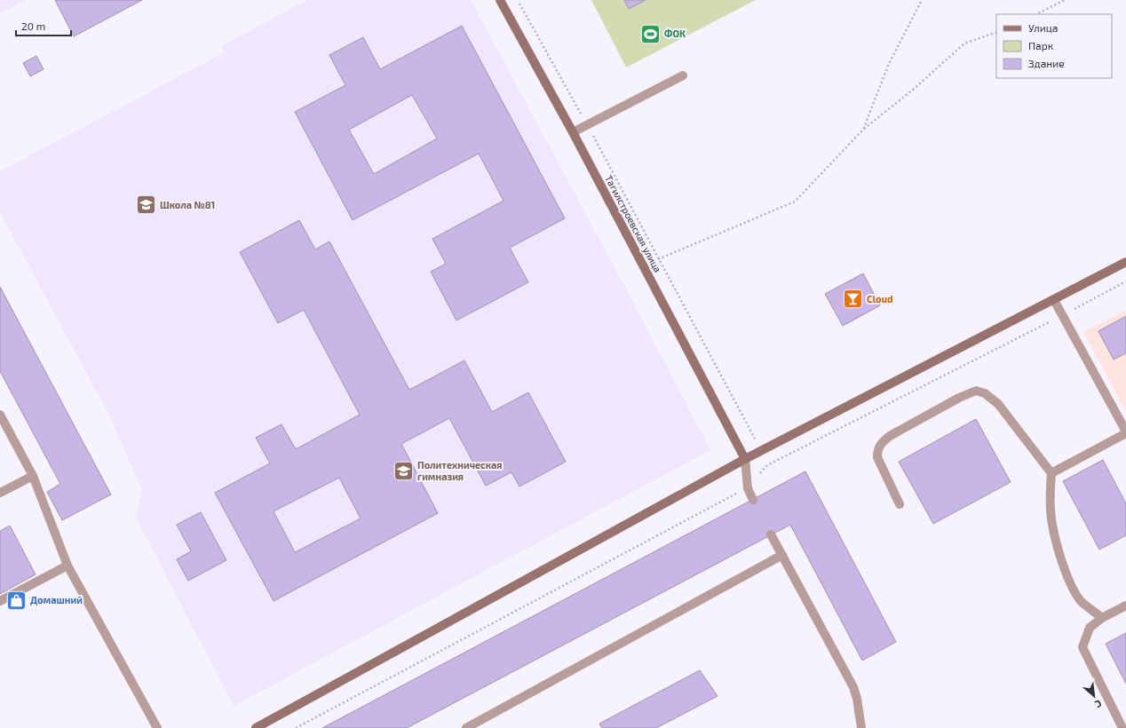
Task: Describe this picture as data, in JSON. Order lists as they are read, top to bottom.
{
  "streets": {
    "street": ["Тагилстроевская улица"]
  },
  "places": {
    "sports": ["ФОК"],
    "school or university": ["Школа №81", "Политехническая гимназия"],
    "bar": ["Cloud"],
    "shop": ["Домашний"]
  },
  "legend": ["Улица", "Парк", "Здание"],
  "scale_bar": "20 m",
  "north": "bottom right"
}
